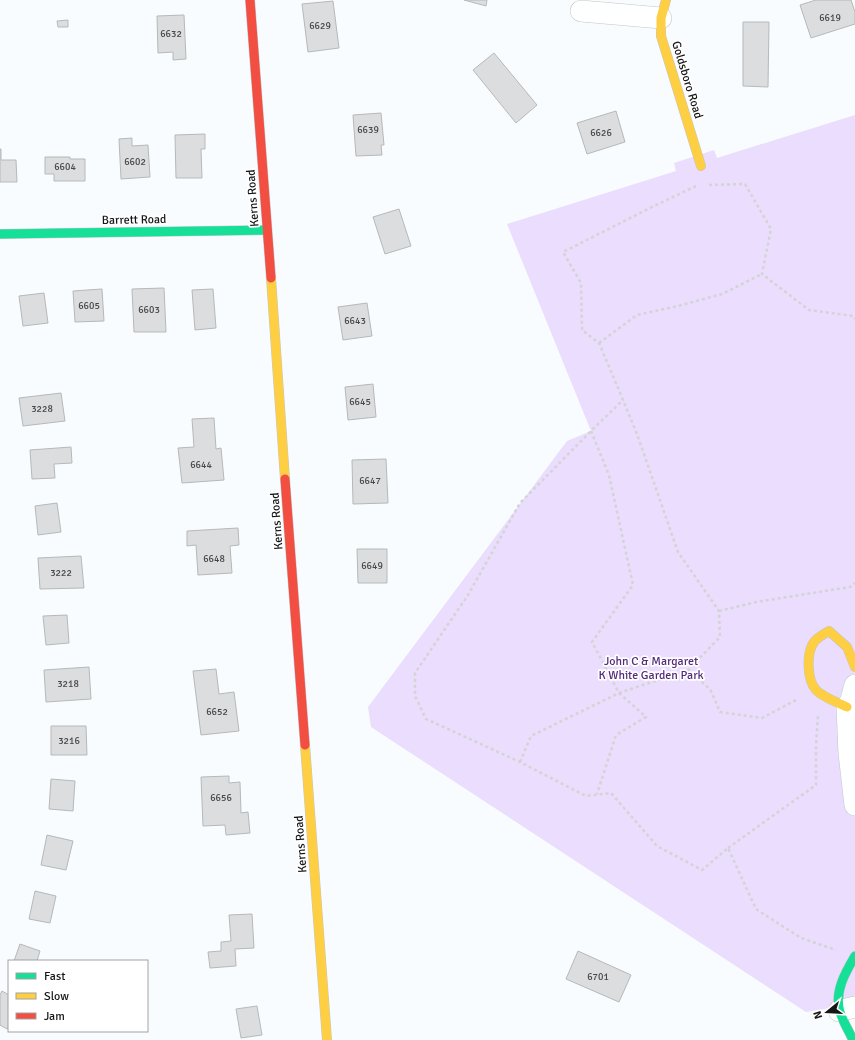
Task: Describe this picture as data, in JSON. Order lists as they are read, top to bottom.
{
  "streets": {
    "street": ["Goldsboro Road", "Kerns Road", "Barrett Road"]
  },
  "crossings": [
    ["Kerns Road", "Barrett Road"]
  ],
  "parks": ["John C & Margaret K White Garden Park"],
  "house_numbers": [
    "6619",
    "6629",
    "6632",
    "6639",
    "6626",
    "6602",
    "6604",
    "6605",
    "6603",
    "6643",
    "6645",
    "3228",
    "6644",
    "6647",
    "6648",
    "6649",
    "3222",
    "3218",
    "6652",
    "3216",
    "6656",
    "6701"
  ],
  "legend": ["Fast", "Slow", "Jam"],
  "north": "left"
}
